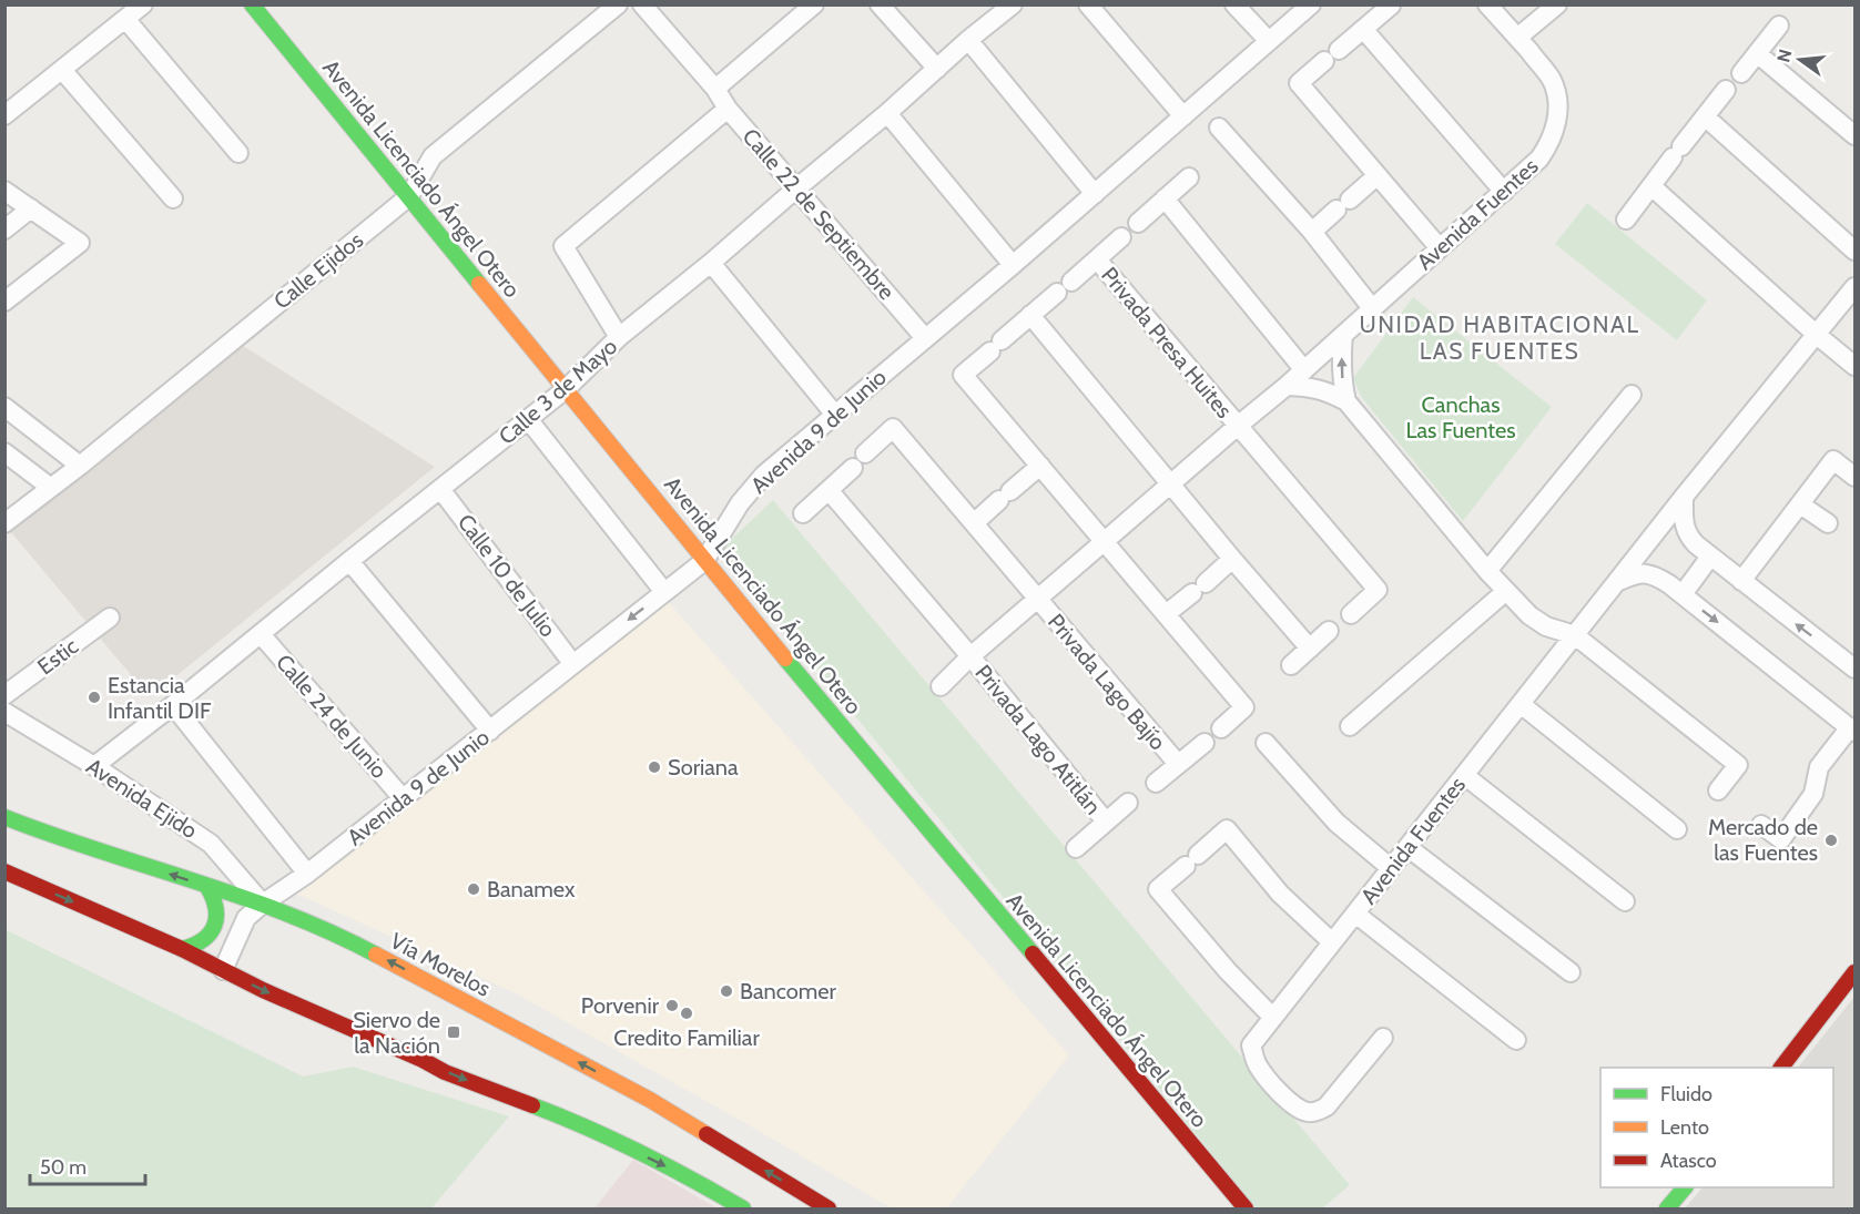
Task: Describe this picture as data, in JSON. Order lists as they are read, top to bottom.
{
  "streets": {
    "main road": ["Avenida Licenciado Ángel Otero", "Vía Morelos"],
    "street": [
      "Calle 22 de Septiembre",
      "Avenida Fuentes",
      "Calle Ejidos",
      "Privada Presa Huites",
      "Calle 3 de Mayo",
      "Avenida 9 de Junio",
      "Calle 10 de Julio",
      "Estic",
      "Privada Lago Bajío",
      "Calle 24 de Junio",
      "Privada Lago Atitlán",
      "Avenida Ejido"
    ]
  },
  "crossings": [
    ["Avenida Licenciado Ángel Otero", "Calle Ejidos"],
    ["Avenida Licenciado Ángel Otero", "Calle 3 de Mayo"],
    ["Avenida Licenciado Ángel Otero", "Avenida 9 de Junio"],
    ["Calle 22 de Septiembre", "Calle 3 de Mayo"],
    ["Calle 22 de Septiembre", "Avenida 9 de Junio"],
    ["Avenida Fuentes", "Privada Presa Huites"],
    ["Avenida Fuentes", "Privada Lago Bajío"],
    ["Avenida Fuentes", "Privada Lago Atitlán"],
    ["Calle 3 de Mayo", "Calle 10 de Julio"],
    ["Calle 3 de Mayo", "Calle 24 de Junio"],
    ["Calle 3 de Mayo", "Avenida Ejido"],
    ["Avenida 9 de Junio", "Calle 10 de Julio"],
    ["Avenida 9 de Junio", "Calle 24 de Junio"],
    ["Avenida 9 de Junio", "Avenida Ejido"],
    ["Avenida 9 de Junio", "Vía Morelos"],
    ["Privada Lago Bajío", "Privada Lago Atitlán"],
    ["Avenida Ejido", "Vía Morelos"]
  ],
  "districts": ["UNIDAD HABITACIONAL LAS FUENTES"],
  "parks": ["Canchas Las Fuentes"],
  "places": {
    "other": [
      "Estancia Infantil DIF",
      "Soriana",
      "Mercado de las Fuentes",
      "Banamex",
      "Bancomer",
      "Porvenir",
      "Credito Familiar"
    ],
    "transit": ["Siervo de la Nación"]
  },
  "legend": ["Fluido", "Lento", "Atasco"],
  "scale_bar": "50 m",
  "north": "left"
}
